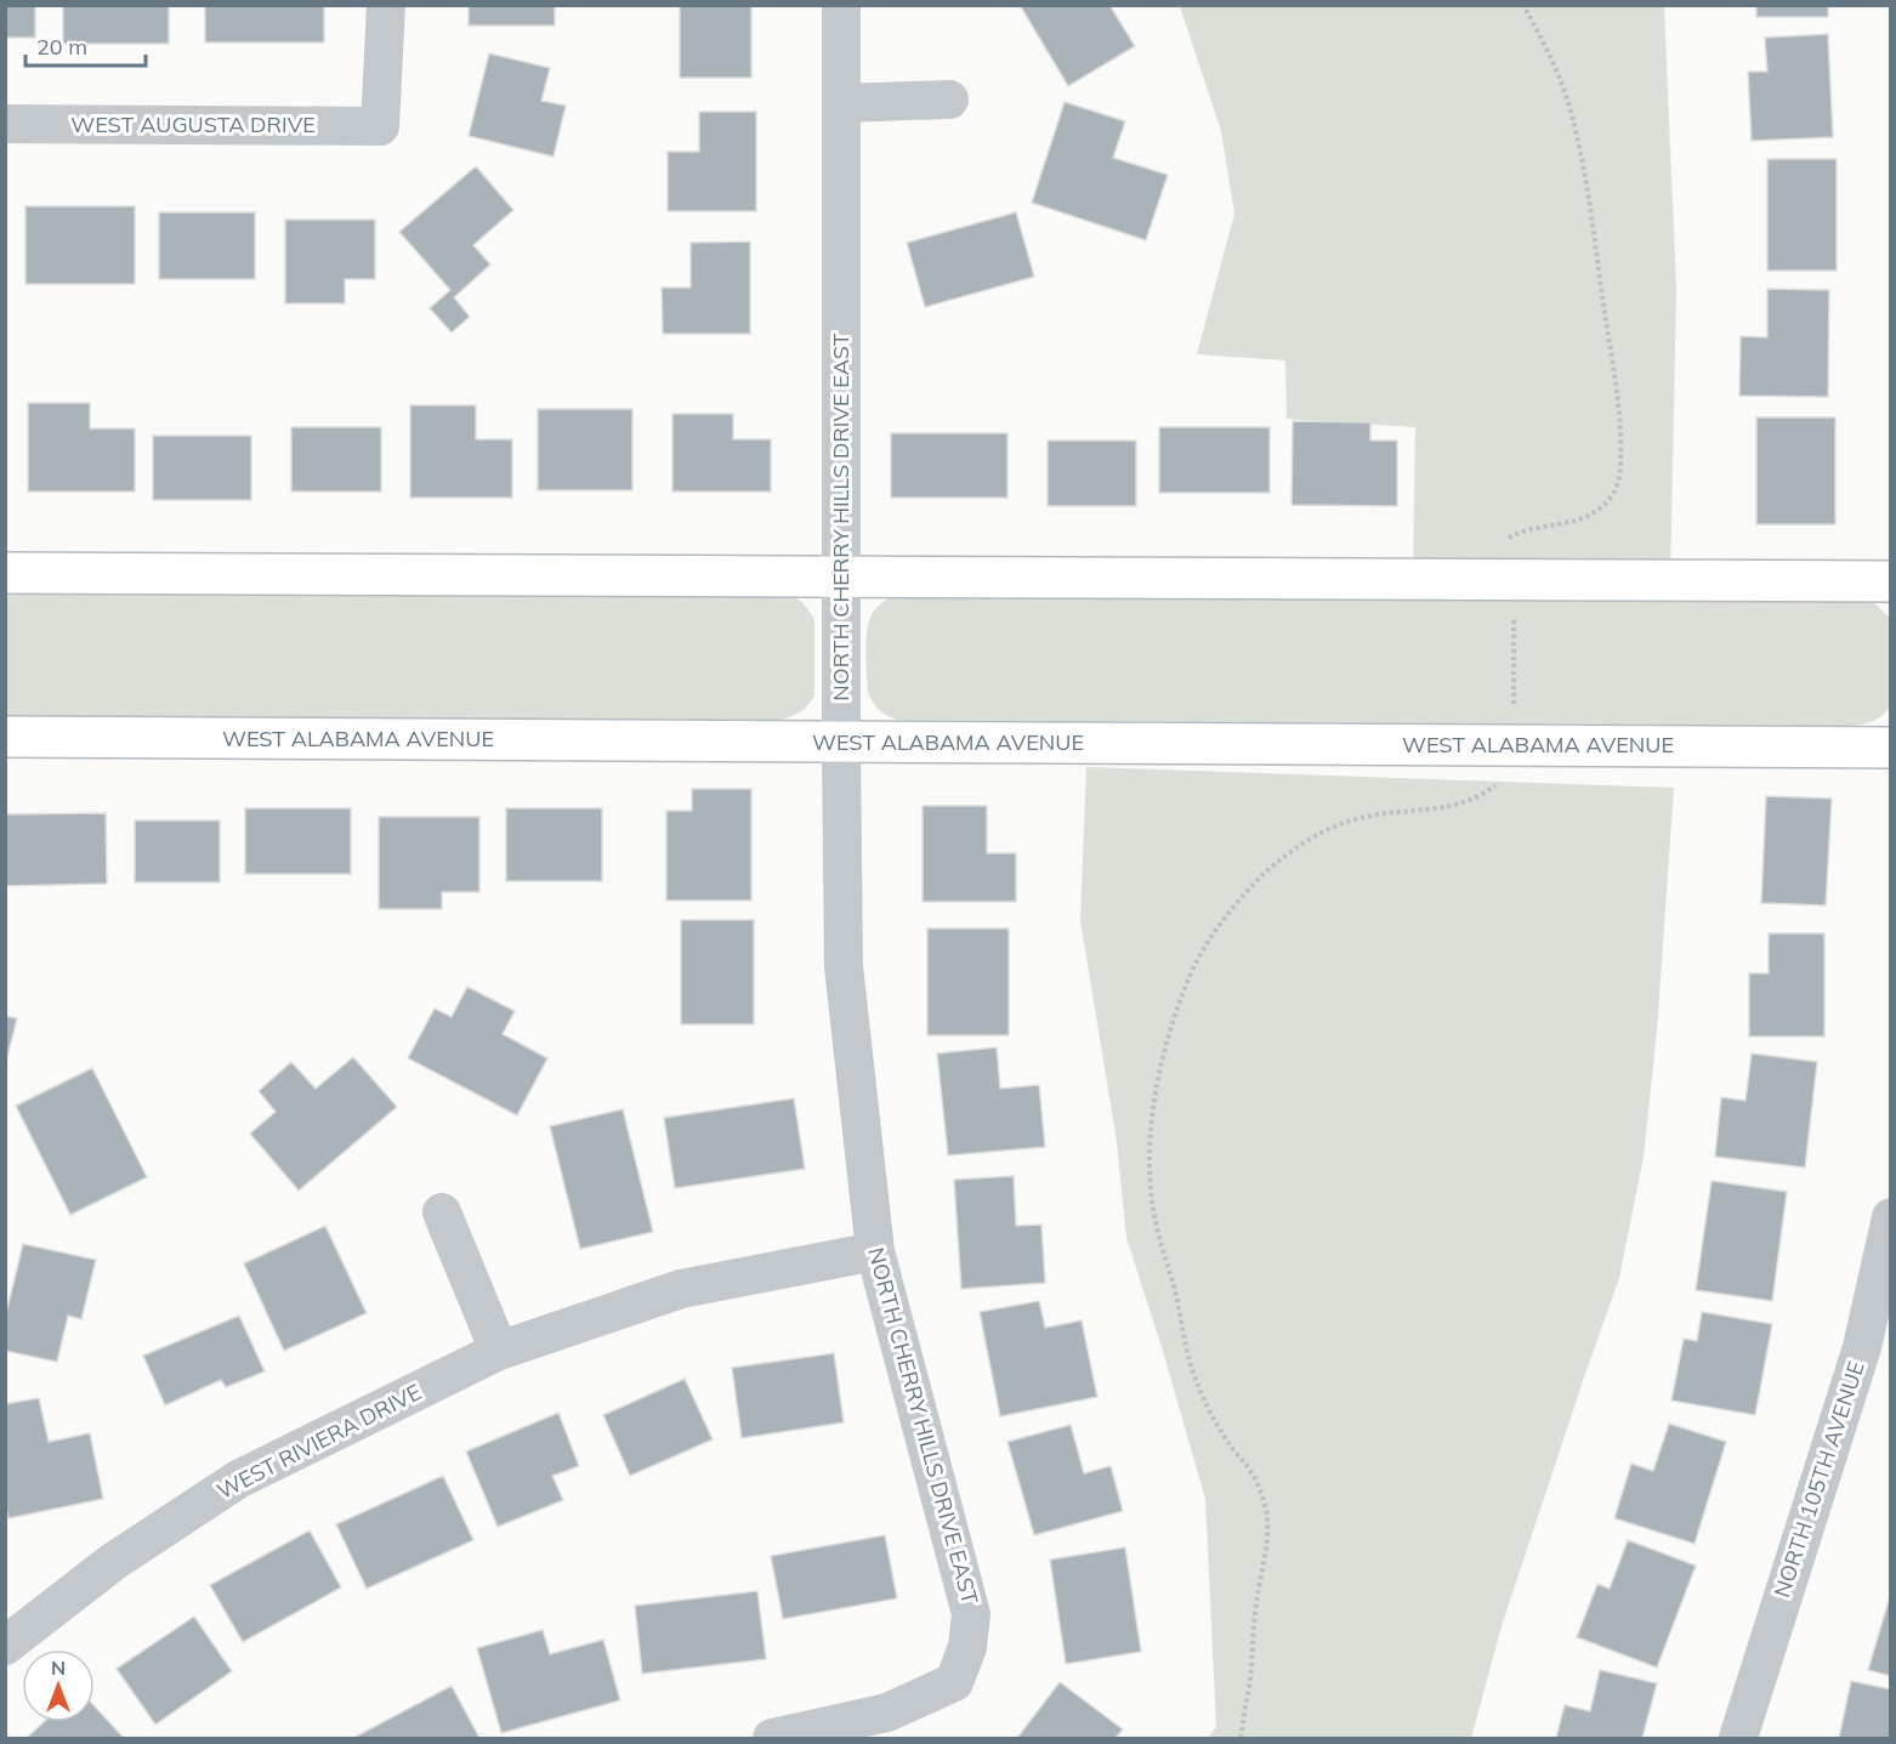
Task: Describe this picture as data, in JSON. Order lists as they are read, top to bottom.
{
  "streets": {
    "street": [
      "WEST AUGUSTA DRIVE",
      "NORTH CHERRY HILLS DRIVE EAST",
      "WEST ALABAMA AVENUE",
      "WEST RIVIERA DRIVE",
      "NORTH 105TH AVENUE"
    ]
  },
  "crossings": [
    ["NORTH CHERRY HILLS DRIVE EAST", "WEST ALABAMA AVENUE"],
    ["NORTH CHERRY HILLS DRIVE EAST", "WEST RIVIERA DRIVE"]
  ],
  "scale_bar": "20 m",
  "north": "top"
}
